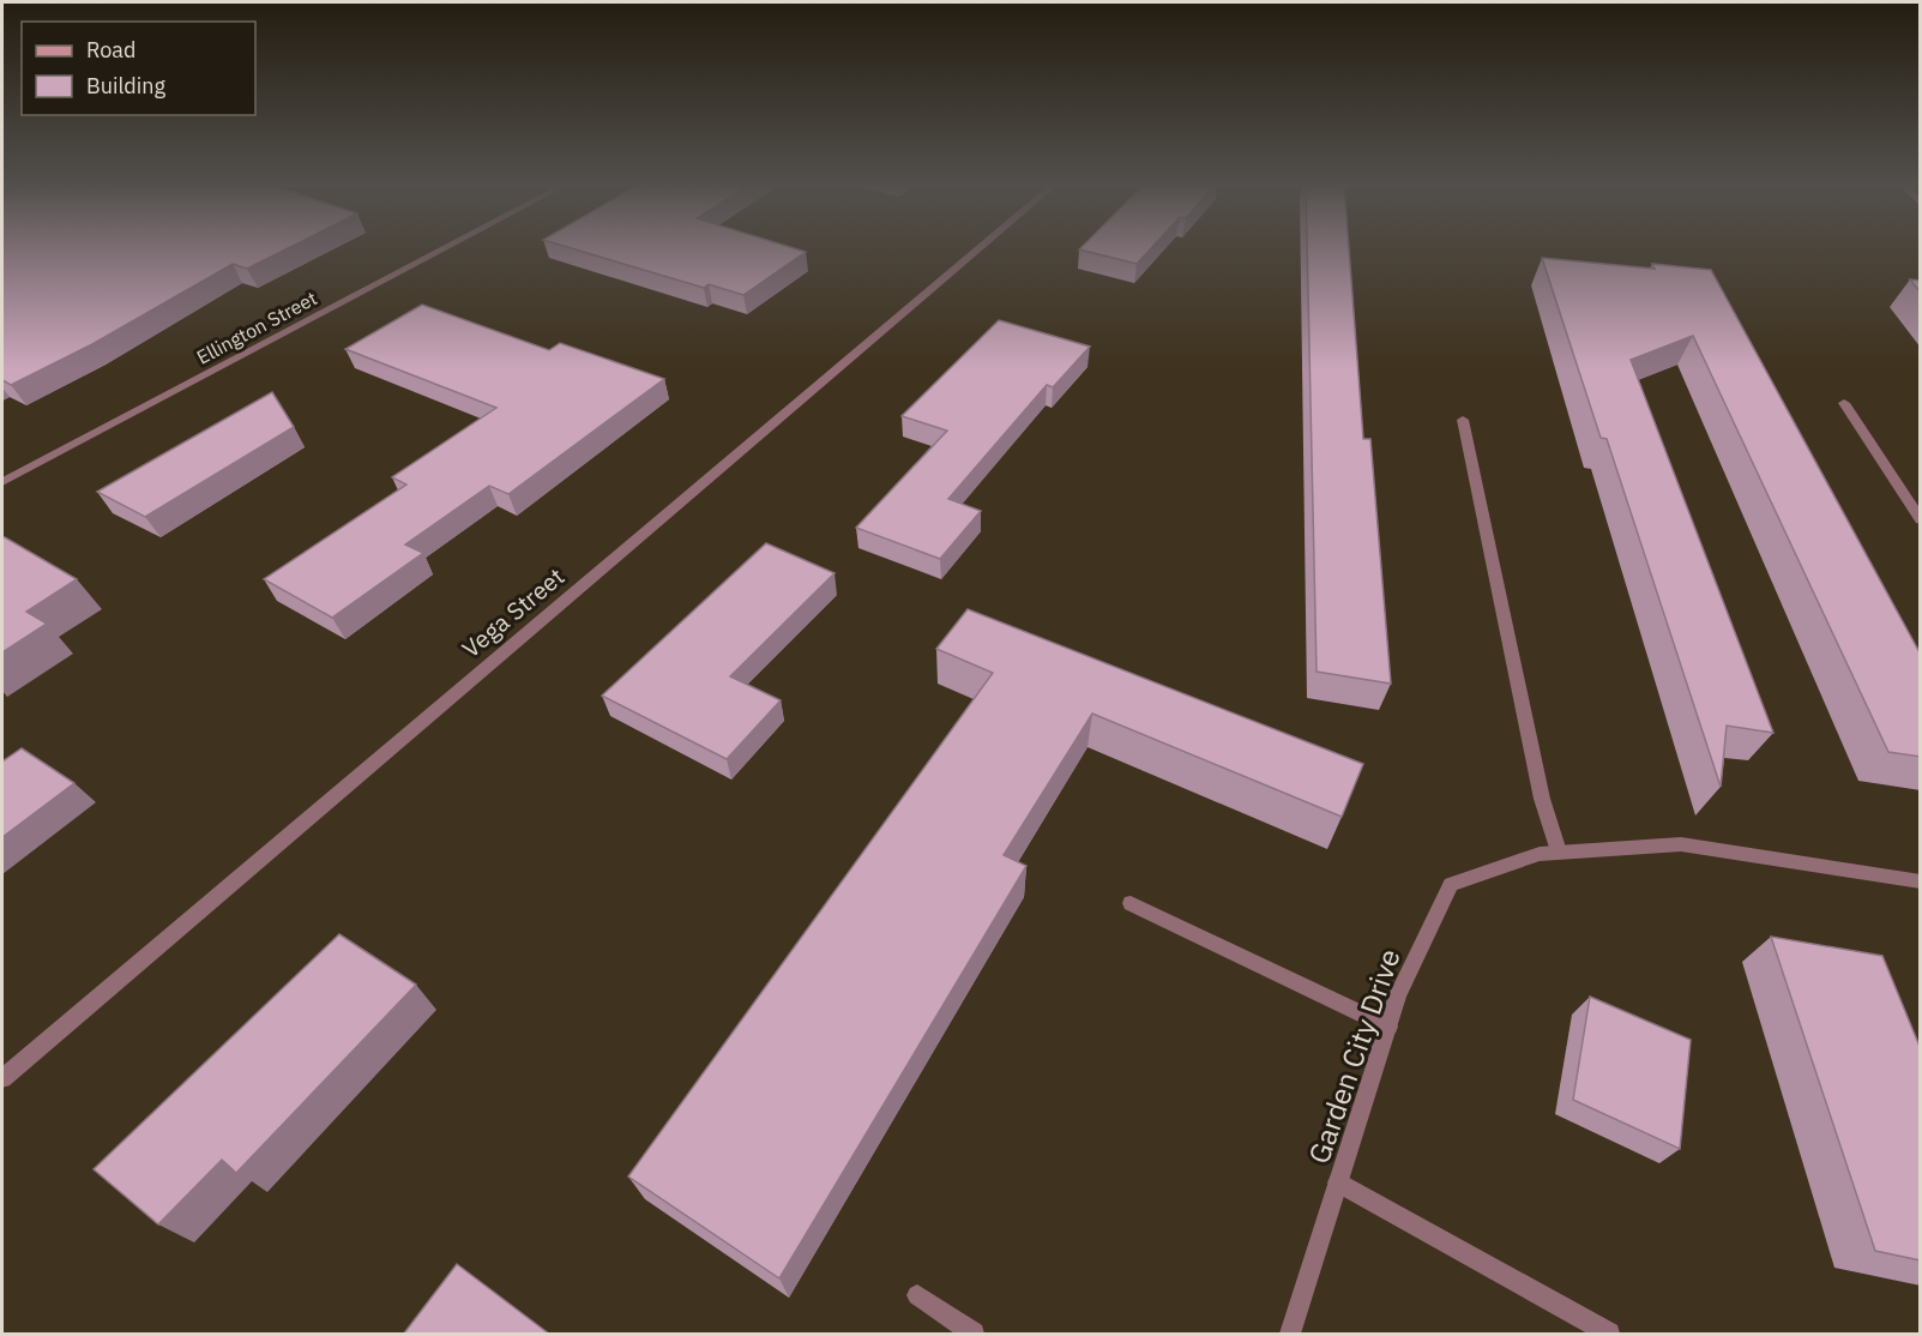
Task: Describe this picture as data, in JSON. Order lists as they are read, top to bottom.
{
  "streets": {
    "street": ["Ellington Street", "Vega Street", "Garden City Drive"]
  },
  "legend": ["Road", "Building"]
}
